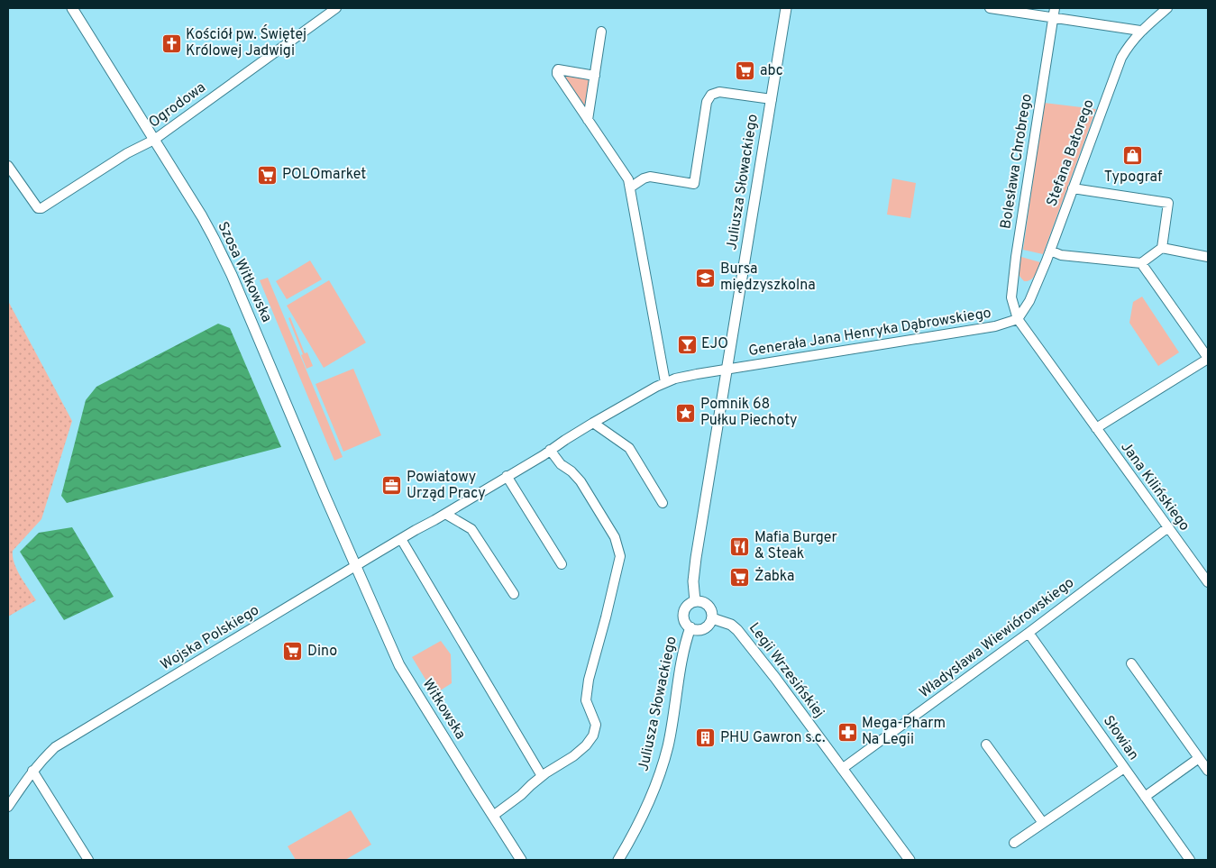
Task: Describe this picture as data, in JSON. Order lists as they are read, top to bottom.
{
  "streets": {
    "street": [
      "Ogrodowa",
      "Stefana Batorego",
      "Bolesława Chrobrego",
      "Juliusza Słowackiego",
      "Szosa Witkowska",
      "Generała Jana Henryka Dąbrowskiego",
      "Jana Kilińskiego",
      "Wojska Polskiego",
      "Władysława Wiewiórowskiego",
      "Legii Wrzesińskiej",
      "Witkowska",
      "Słowian"
    ]
  },
  "crossings": [
    ["Ogrodowa", "Szosa Witkowska"],
    ["Stefana Batorego", "Bolesława Chrobrego"],
    ["Stefana Batorego", "Generała Jana Henryka Dąbrowskiego"],
    ["Stefana Batorego", "Jana Kilińskiego"],
    ["Bolesława Chrobrego", "Generała Jana Henryka Dąbrowskiego"],
    ["Bolesława Chrobrego", "Jana Kilińskiego"],
    ["Juliusza Słowackiego", "Generała Jana Henryka Dąbrowskiego"],
    ["Juliusza Słowackiego", "Wojska Polskiego"],
    ["Juliusza Słowackiego", "Legii Wrzesińskiej"],
    ["Szosa Witkowska", "Wojska Polskiego"],
    ["Szosa Witkowska", "Witkowska"],
    ["Generała Jana Henryka Dąbrowskiego", "Jana Kilińskiego"],
    ["Generała Jana Henryka Dąbrowskiego", "Wojska Polskiego"],
    ["Jana Kilińskiego", "Władysława Wiewiórowskiego"],
    ["Wojska Polskiego", "Witkowska"],
    ["Władysława Wiewiórowskiego", "Legii Wrzesińskiej"],
    ["Władysława Wiewiórowskiego", "Słowian"]
  ],
  "places": {
    "church": ["Kościół pw. Świętej Królowej Jadwigi"],
    "supermarket": [
      "abc",
      "POLOmarket",
      "Żabka",
      "Dino"
    ],
    "shop": ["Typograf"],
    "school or university": ["Bursa międzyszkolna"],
    "bar": ["EJO"],
    "place": ["Pomnik 68 Pułku Piechoty"],
    "office": ["Powiatowy Urząd Pracy"],
    "restaurant": ["Mafia Burger & Steak"],
    "pharmacy": ["Mega-Pharm Na Legii"],
    "building": ["PHU Gawron s.c."]
  }
}
